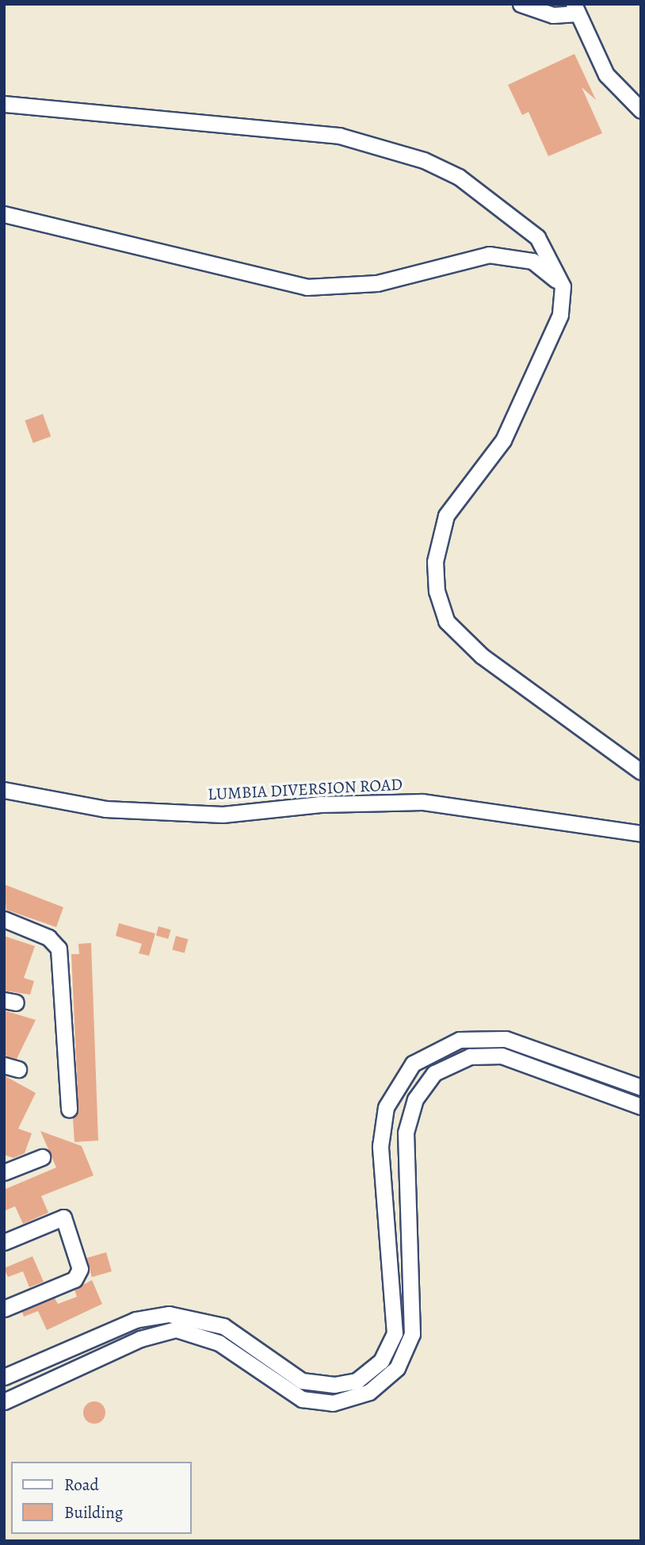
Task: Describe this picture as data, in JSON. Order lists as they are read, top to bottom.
{
  "streets": {
    "street": ["LUMBIA DIVERSION ROAD"]
  },
  "legend": ["Road", "Building"]
}
